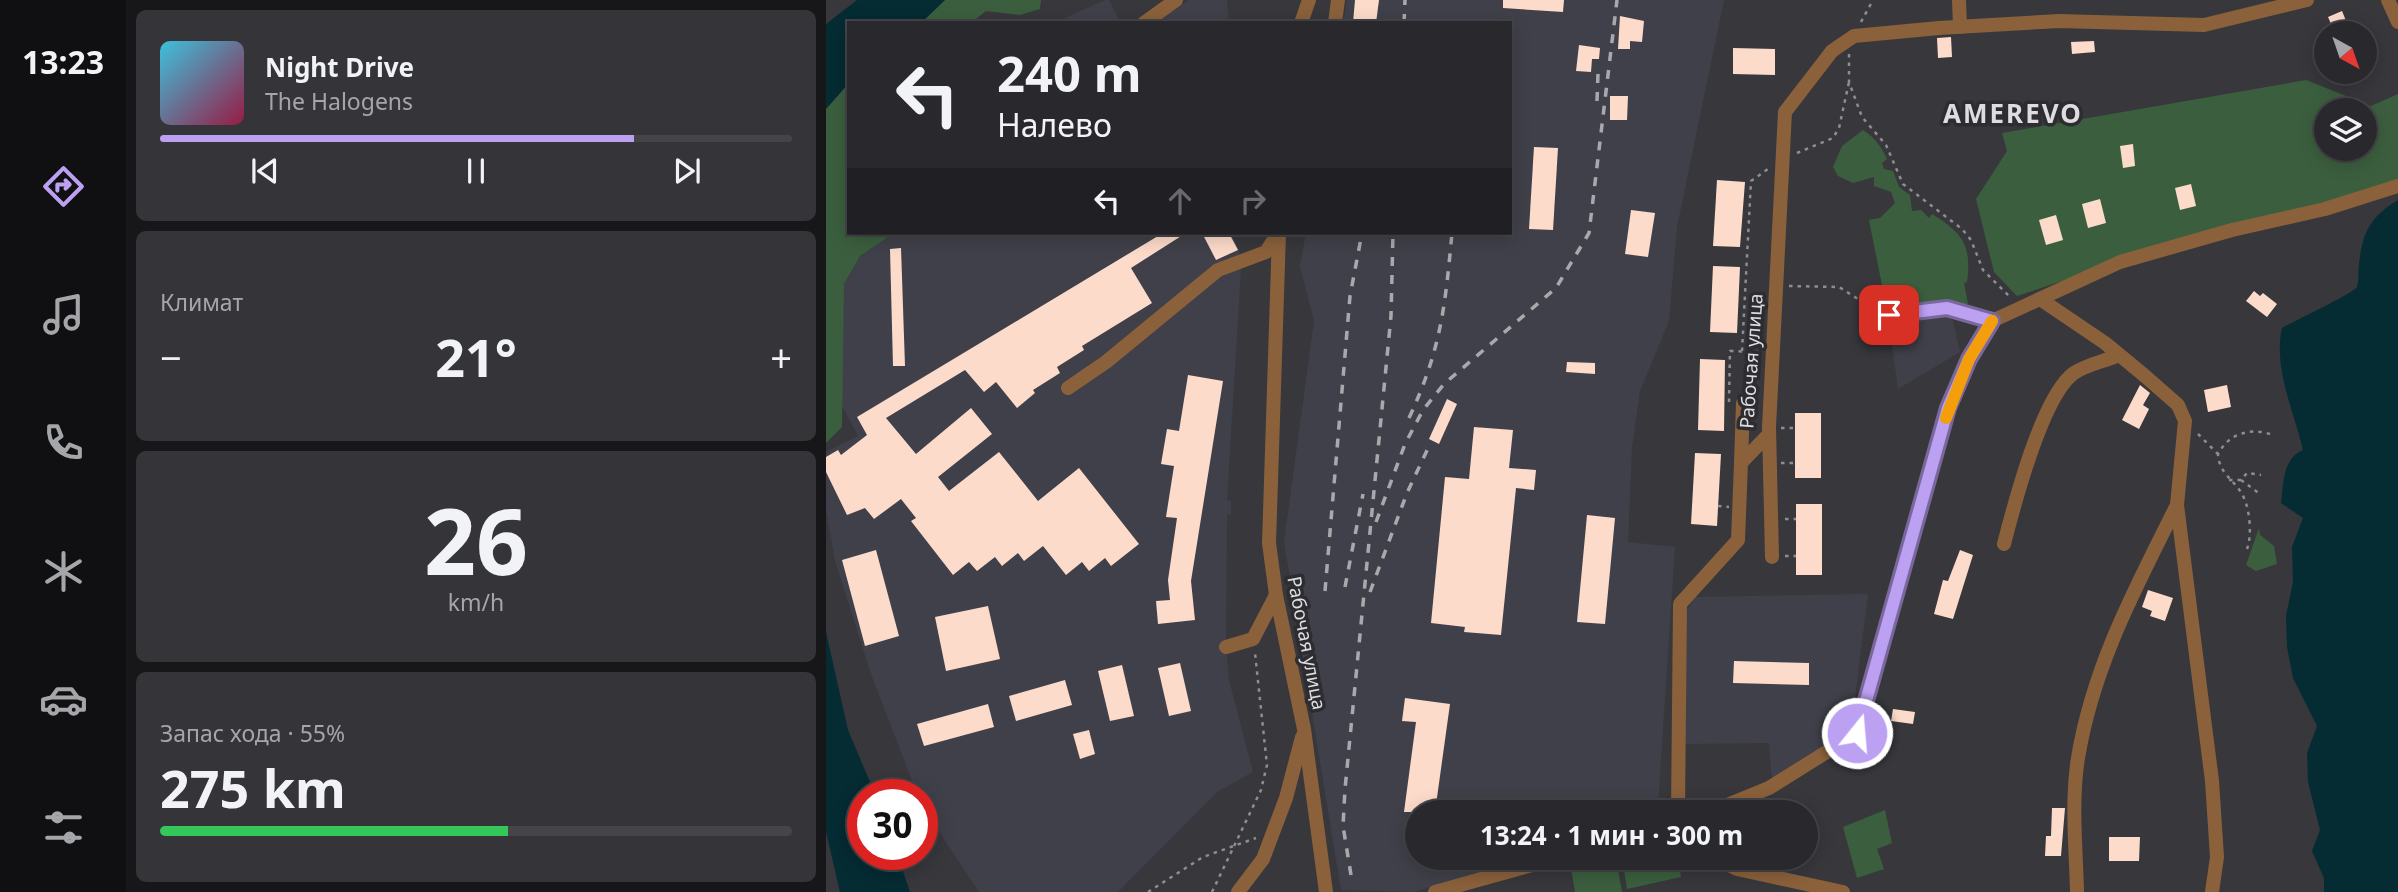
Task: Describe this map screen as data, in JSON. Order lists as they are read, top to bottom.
{
  "streets": {
    "street": ["Рабочая улица"]
  },
  "districts": ["AMEREVO"],
  "north": "bottom right",
  "page": {
    "tabs": "13:23",
    "turn": ["240 m", "Налево"],
    "song": ["Night Drive", "The Halogens"],
    "tile": [
      "Климат",
      ["26", "km/h"],
      ["Запас хода · 55%", "275 km"]
    ],
    "heat": ["−", "21°", "+"],
    "limit": "30",
    "trip": "13:24 · 1 мин · 300 m"
  }
}
